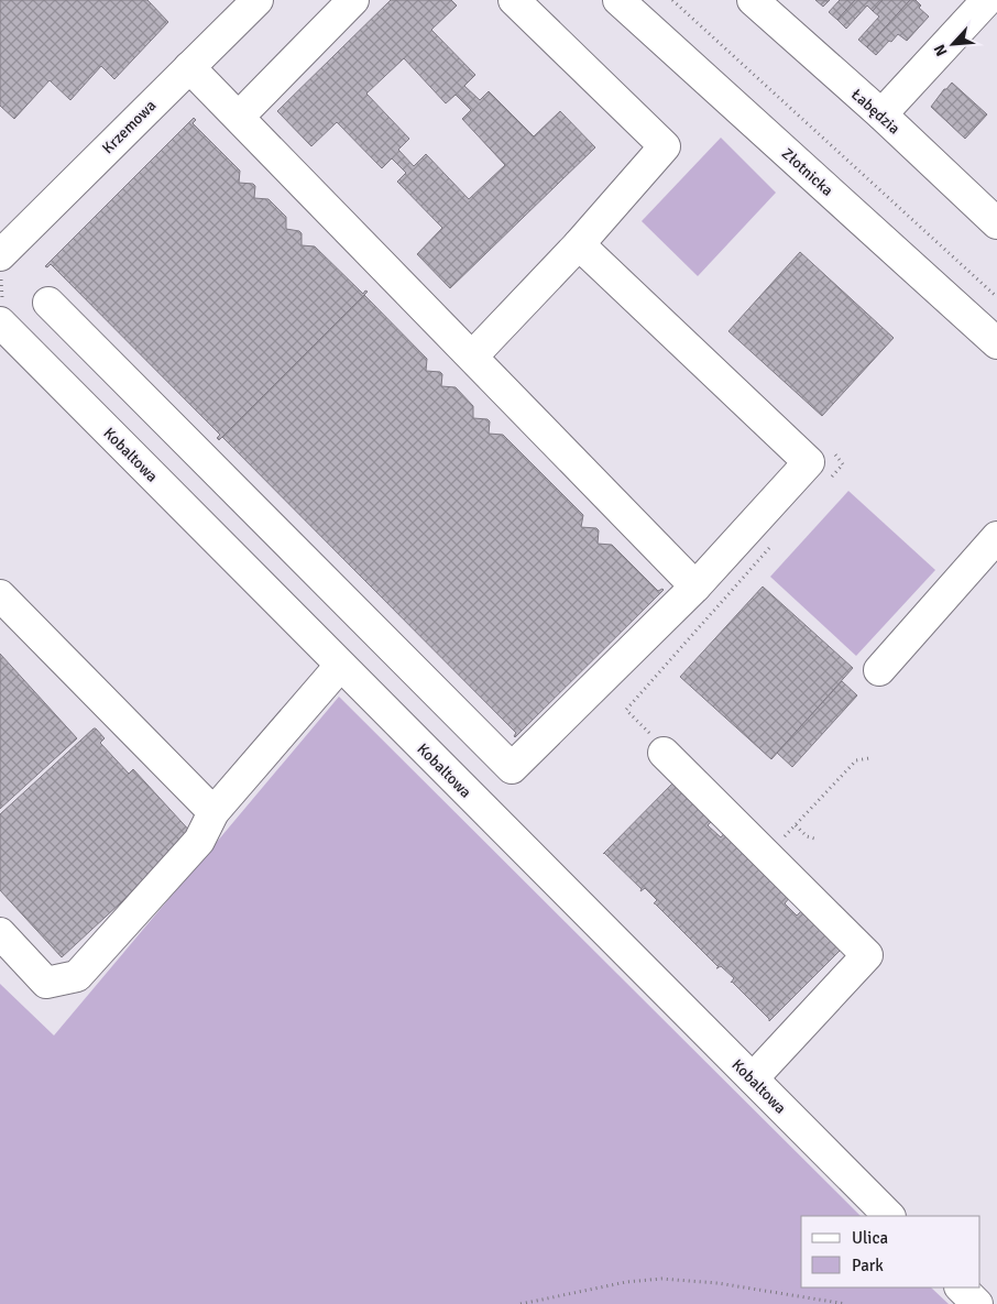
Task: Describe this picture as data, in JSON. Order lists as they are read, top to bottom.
{
  "streets": {
    "street": [
      "Łabędzia",
      "Krzemowa",
      "Złotnicka",
      "Kobaltowa"
    ]
  },
  "legend": ["Ulica", "Park"],
  "north": "bottom left"
}
